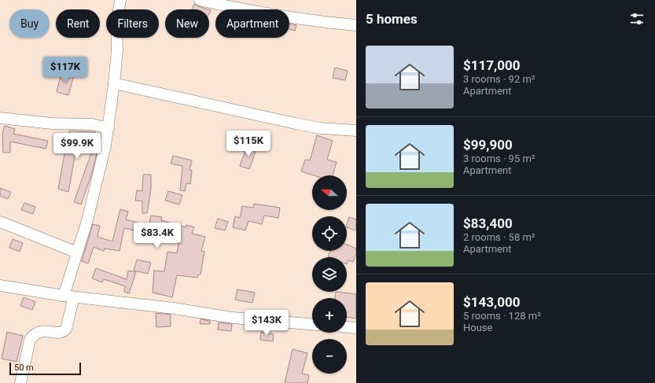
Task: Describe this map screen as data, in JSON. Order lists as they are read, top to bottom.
{
  "scale_bar": "50 m",
  "north": "left",
  "page": {
    "heading": "5 homes",
    "chip": [
      "Buy",
      "Rent",
      "Filters",
      "New",
      "Apartment"
    ],
    "list": [
      {
        "name": "$117,000",
        "note": "3 rooms · 92 m² · Apartment"
      },
      {
        "name": "$99,900",
        "note": "3 rooms · 95 m² · Apartment"
      },
      {
        "name": "$83,400",
        "note": "2 rooms · 58 m² · Apartment"
      },
      {
        "name": "$143,000",
        "note": "5 rooms · 128 m² · House"
      }
    ],
    "price": [
      "$117K",
      "$115K",
      "$99.9K",
      "$83.4K",
      "$143K"
    ],
    "map_buttons": ["+", "−"],
    "scale": "50 m"
  }
}
